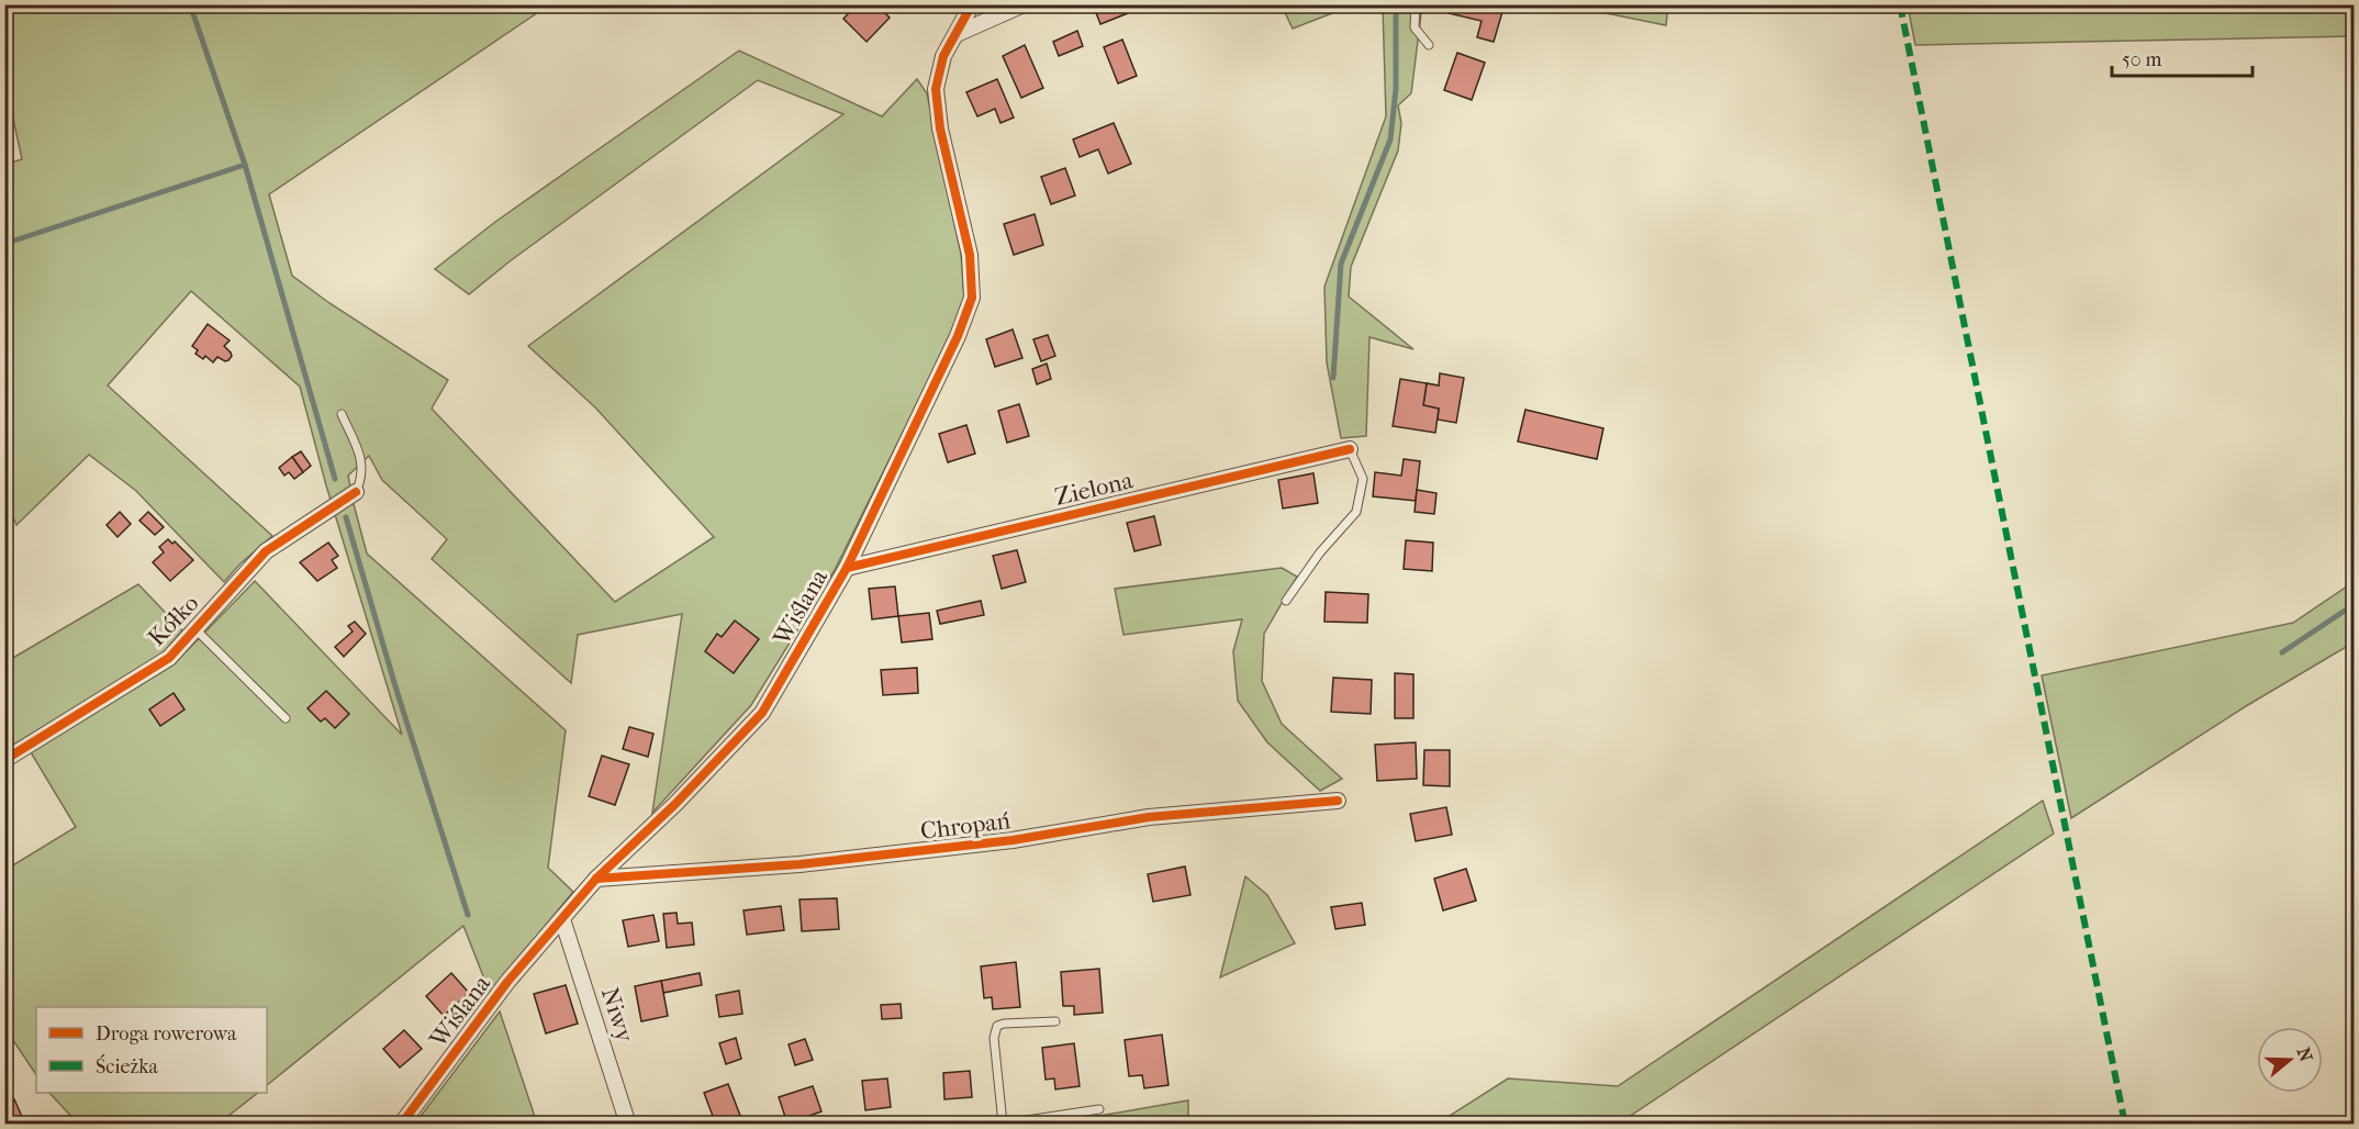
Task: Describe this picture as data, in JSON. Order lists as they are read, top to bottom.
{
  "streets": {
    "street": [
      "Zielona",
      "Wiślana",
      "Kółko",
      "Chropań",
      "Niwy"
    ]
  },
  "crossings": [
    ["Zielona", "Wiślana"],
    ["Wiślana", "Chropań"],
    ["Wiślana", "Niwy"]
  ],
  "legend": ["Droga rowerowa", "Ścieżka"],
  "scale_bar": "50 m",
  "north": "right"
}
